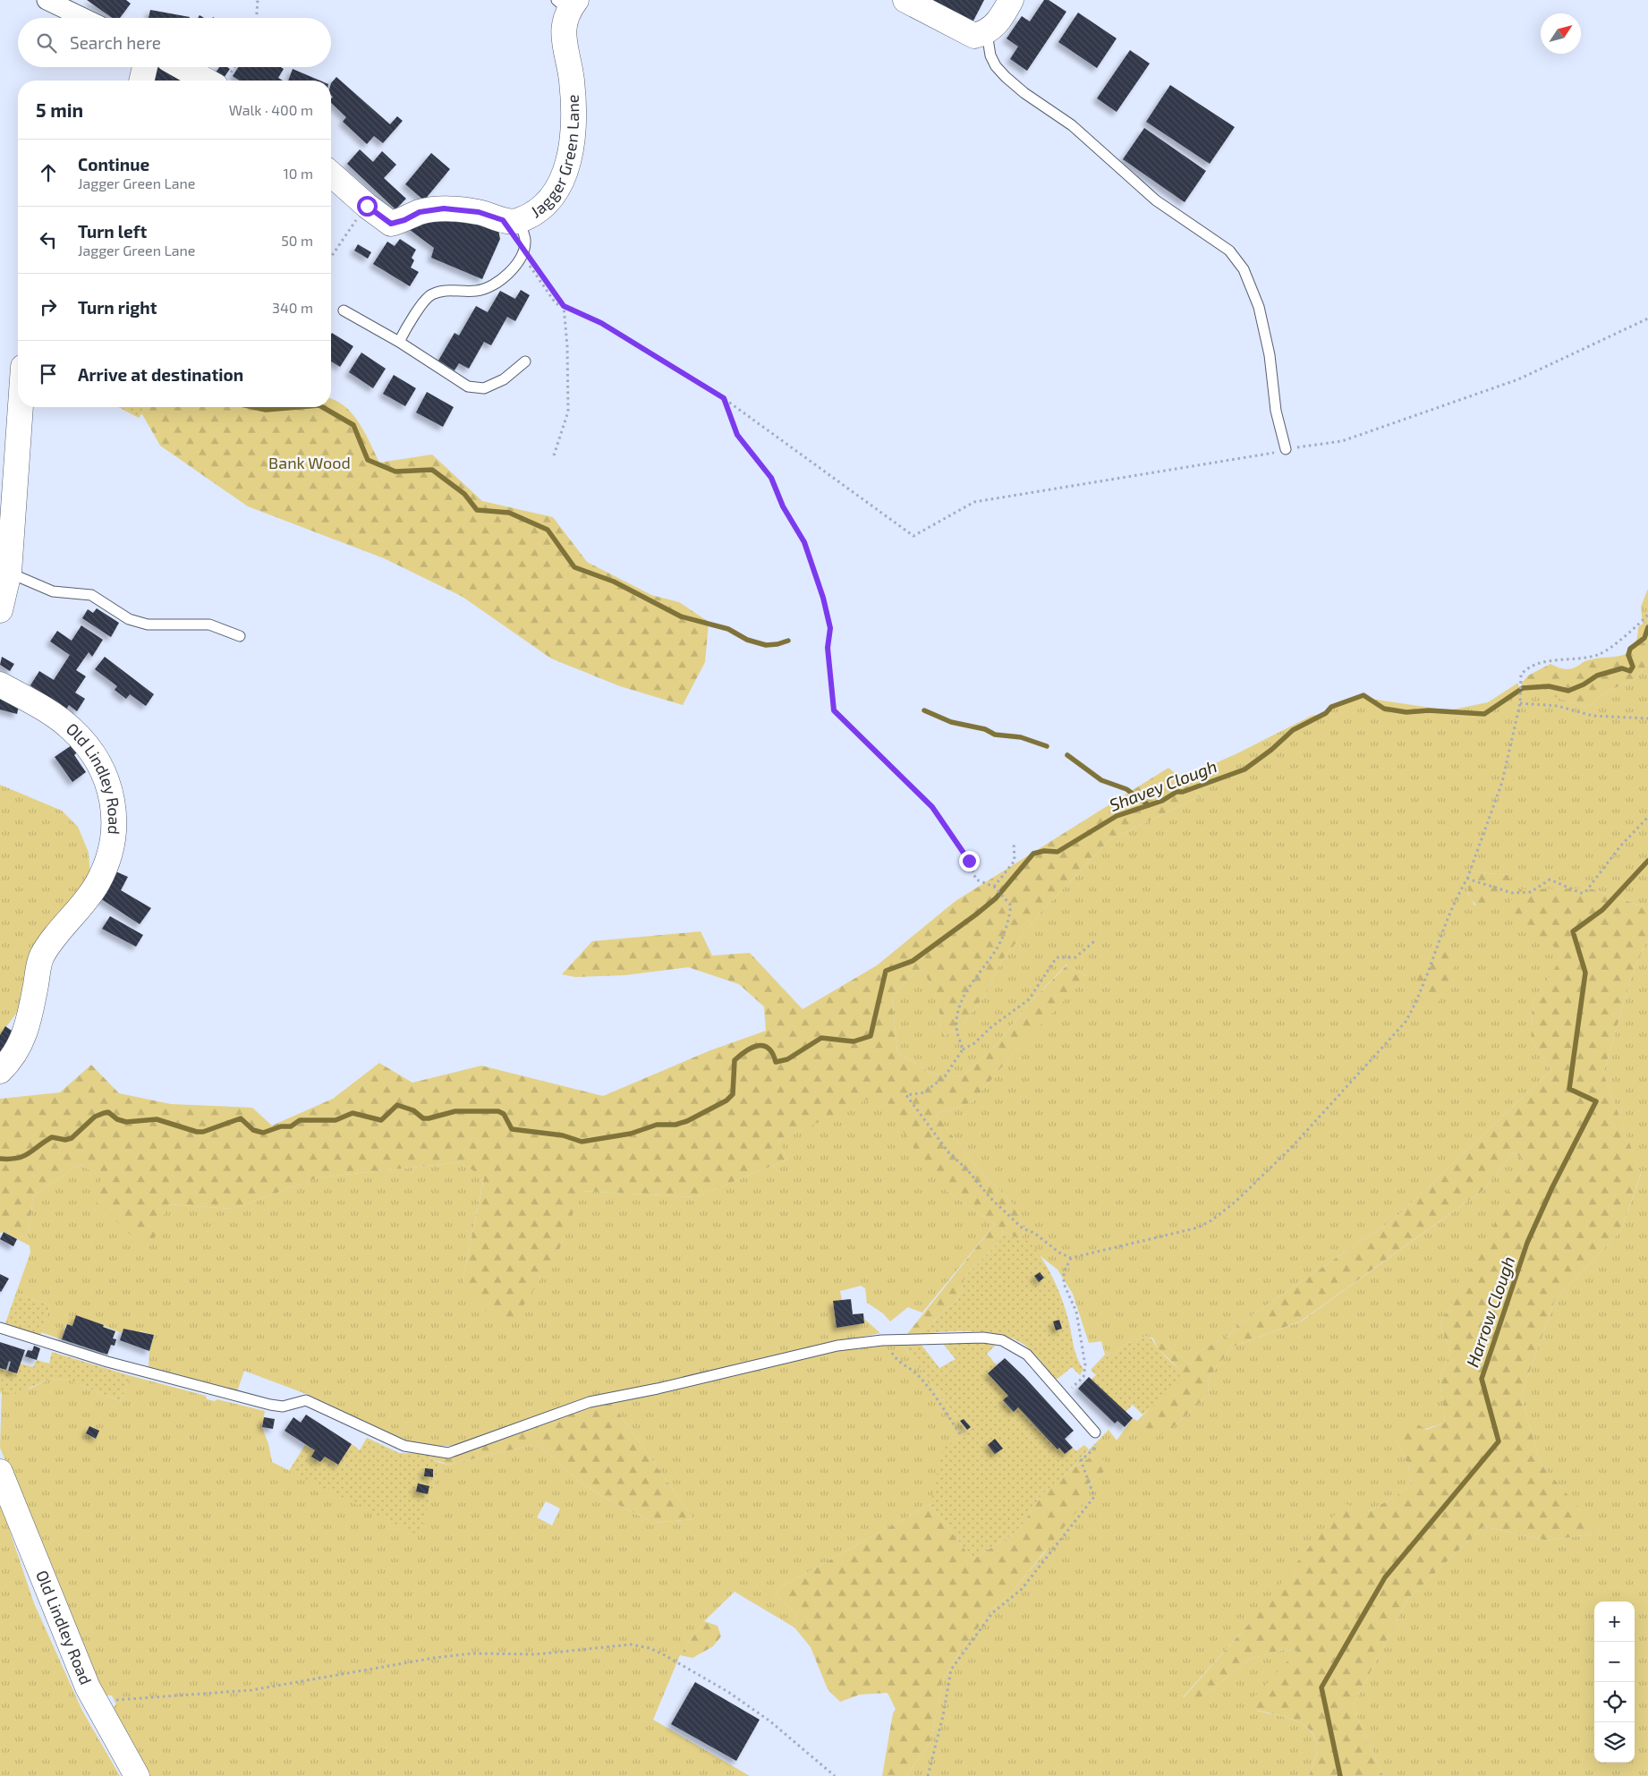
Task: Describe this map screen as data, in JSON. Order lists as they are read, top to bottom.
{
  "streets": {
    "street": ["Jagger Green Lane", "Old Lindley Road"]
  },
  "water": ["Shavey Clough", "Harrow Clough"],
  "parks": ["Bank Wood"],
  "north": "top right",
  "page": {
    "search": "Search here",
    "heading": ["5 min", "Walk · 400 m"],
    "list": [
      ["Continue", "Jagger Green Lane", "10 m"],
      ["Turn left", "Jagger Green Lane", "50 m"],
      ["Turn right", "340 m"],
      "Arrive at destination"
    ],
    "map_buttons": ["+", "−"]
  }
}
